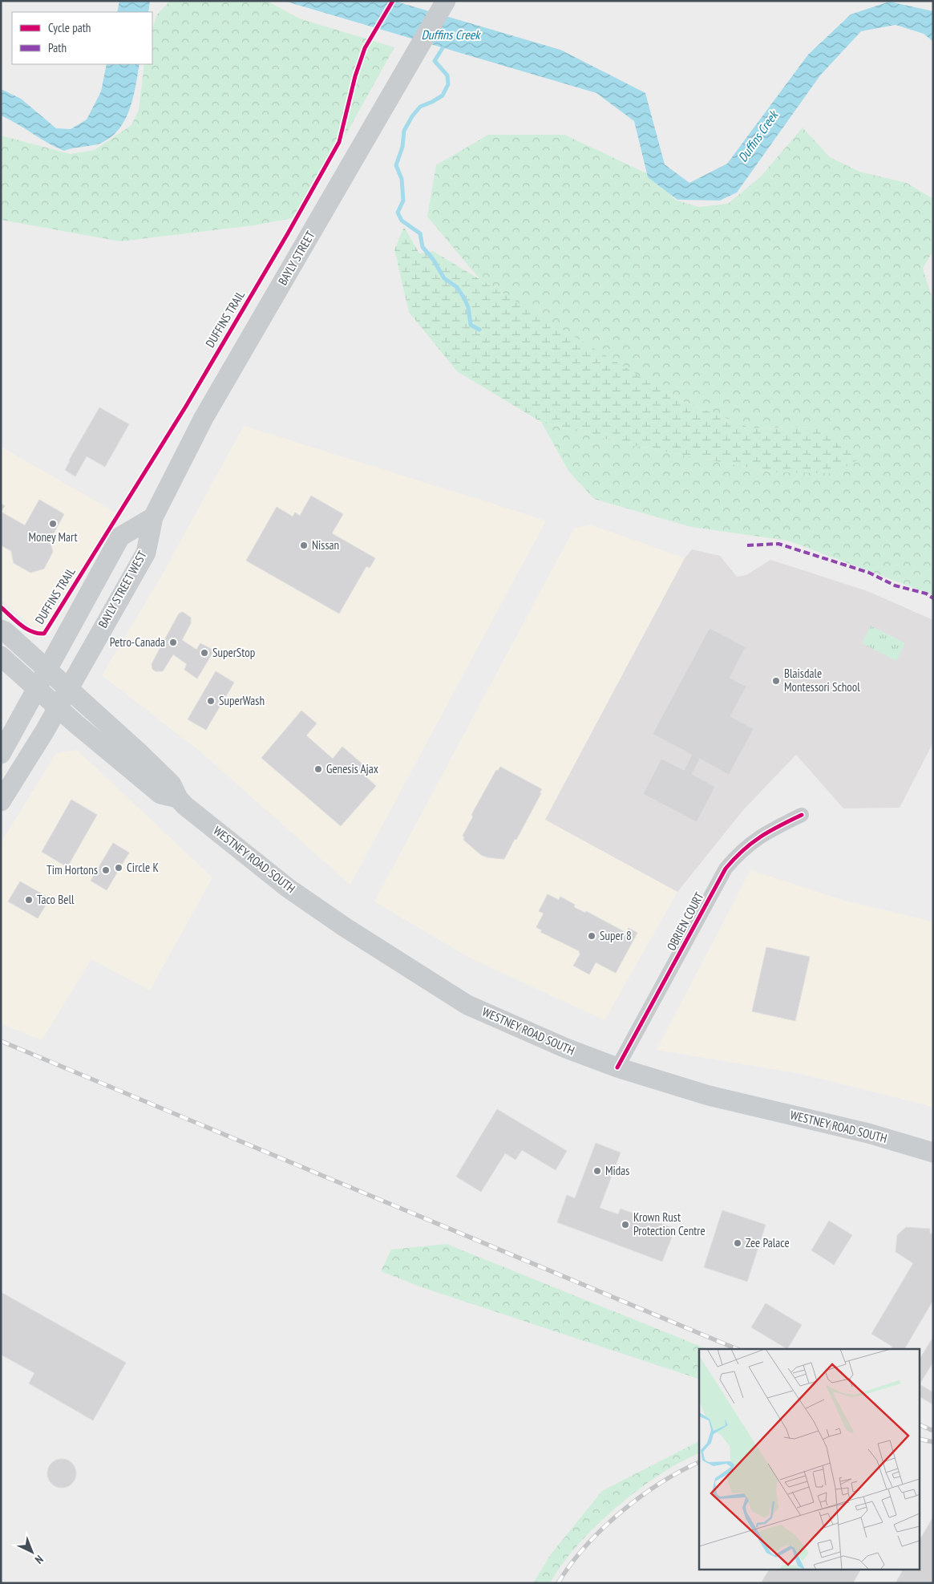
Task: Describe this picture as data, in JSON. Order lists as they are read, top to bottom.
{
  "streets": {
    "main road": ["BAYLY STREET", "BAYLY STREET WEST", "WESTNEY ROAD SOUTH"],
    "street": ["OBRIEN COURT"],
    "cycle path": ["DUFFINS TRAIL"]
  },
  "crossings": [
    ["BAYLY STREET", "BAYLY STREET WEST"],
    ["BAYLY STREET WEST", "WESTNEY ROAD SOUTH"],
    ["WESTNEY ROAD SOUTH", "OBRIEN COURT"]
  ],
  "water": ["Duffins Creek"],
  "places": [
    "Money Mart",
    "Nissan",
    "Petro-Canada",
    "SuperStop",
    "Blaisdale Montessori School",
    "SuperWash",
    "Genesis Ajax",
    "Circle K",
    "Tim Hortons",
    "Taco Bell",
    "Super 8",
    "Midas",
    "Krown Rust Protection Centre",
    "Zee Palace"
  ],
  "legend": ["Cycle path", "Path"],
  "north": "bottom right"
}
